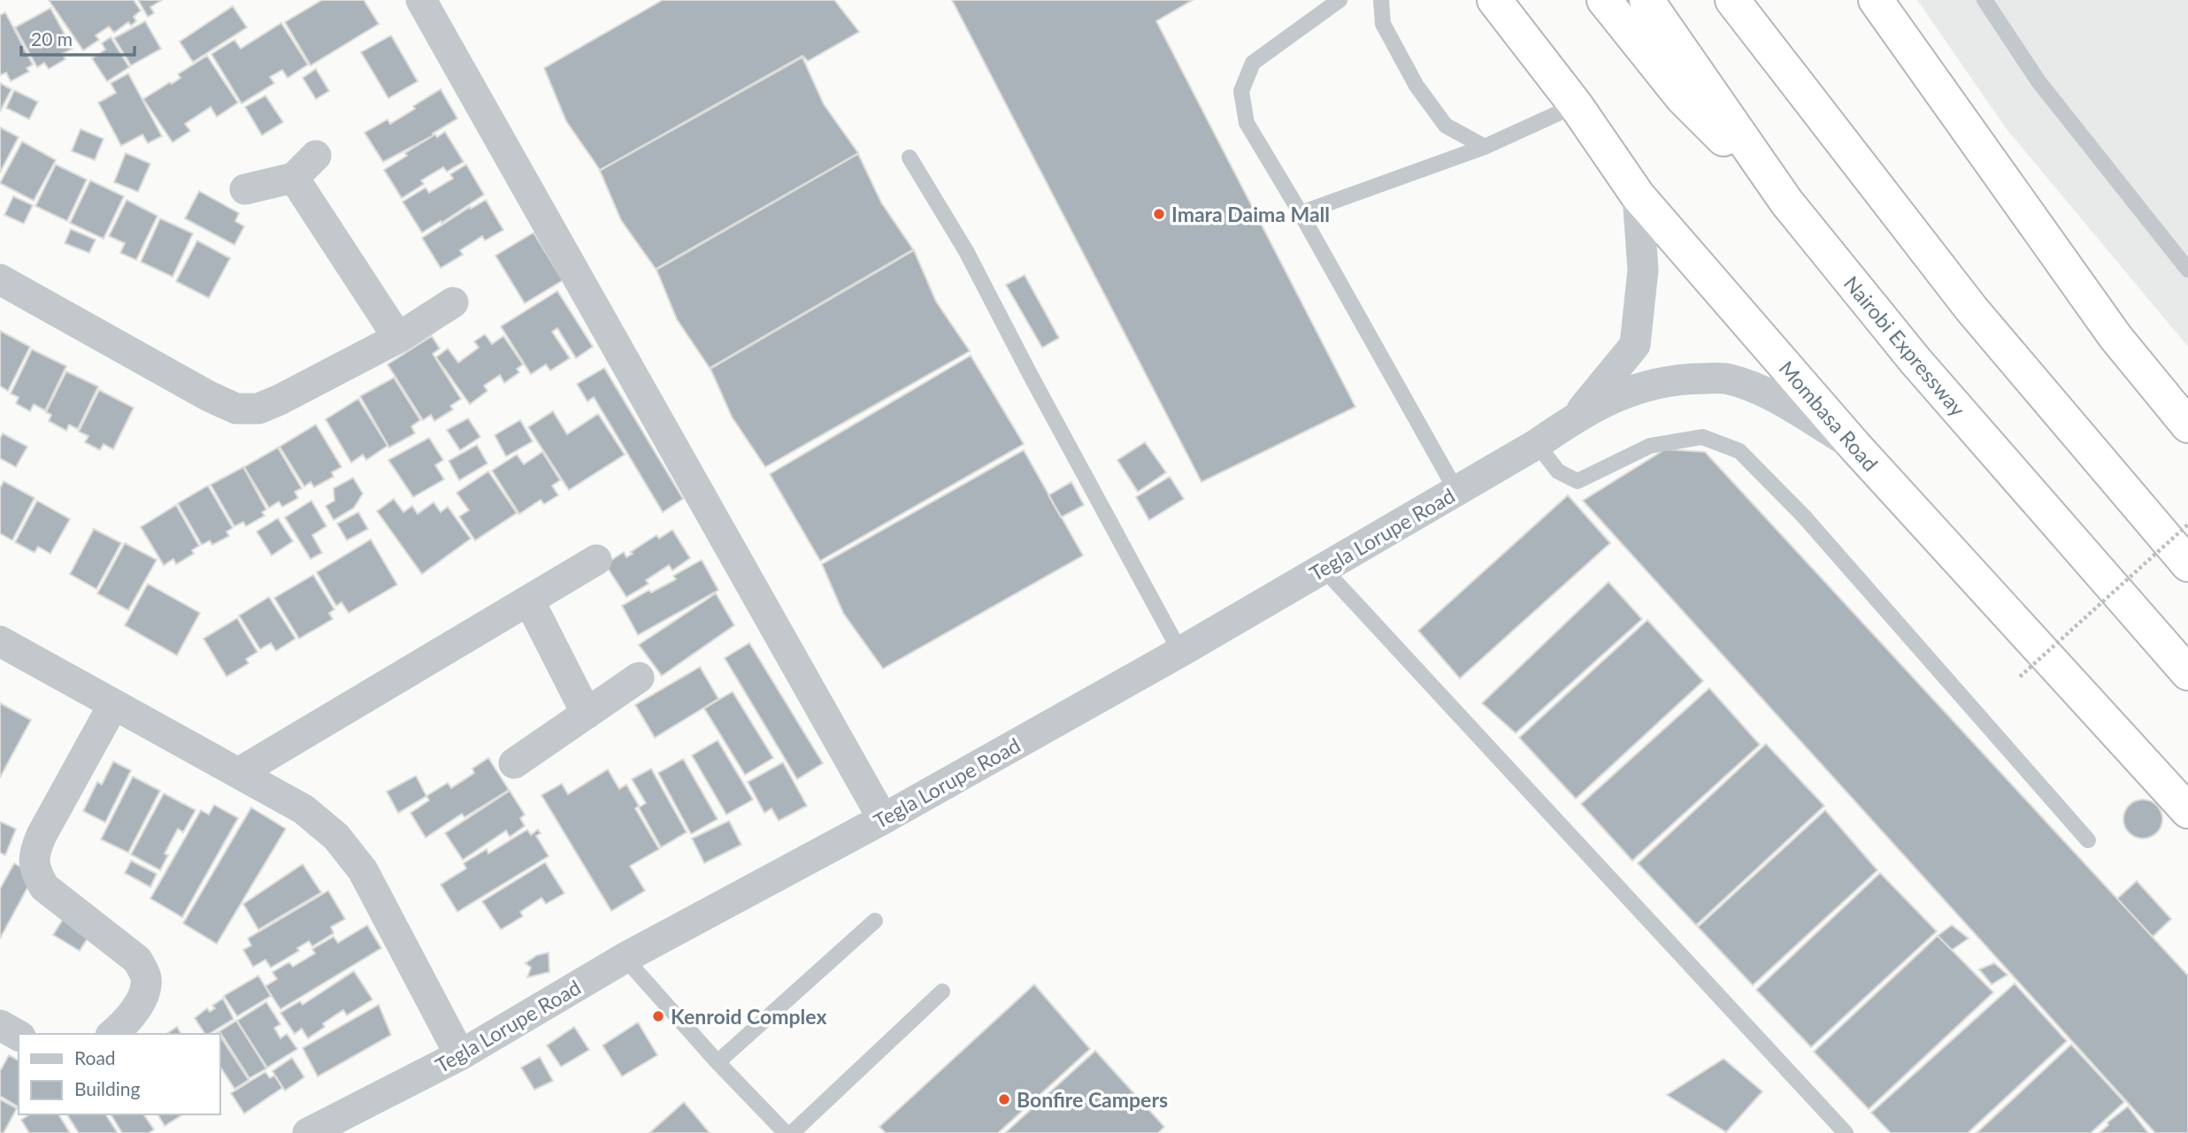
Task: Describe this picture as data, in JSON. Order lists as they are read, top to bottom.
{
  "streets": {
    "highway": ["Nairobi Expressway", "Mombasa Road"],
    "street": ["Tegla Lorupe Road"]
  },
  "crossings": [
    ["Mombasa Road", "Tegla Lorupe Road"]
  ],
  "places": ["Imara Daima Mall", "Kenroid Complex", "Bonfire Campers"],
  "legend": ["Road", "Building"],
  "scale_bar": "20 m"
}
